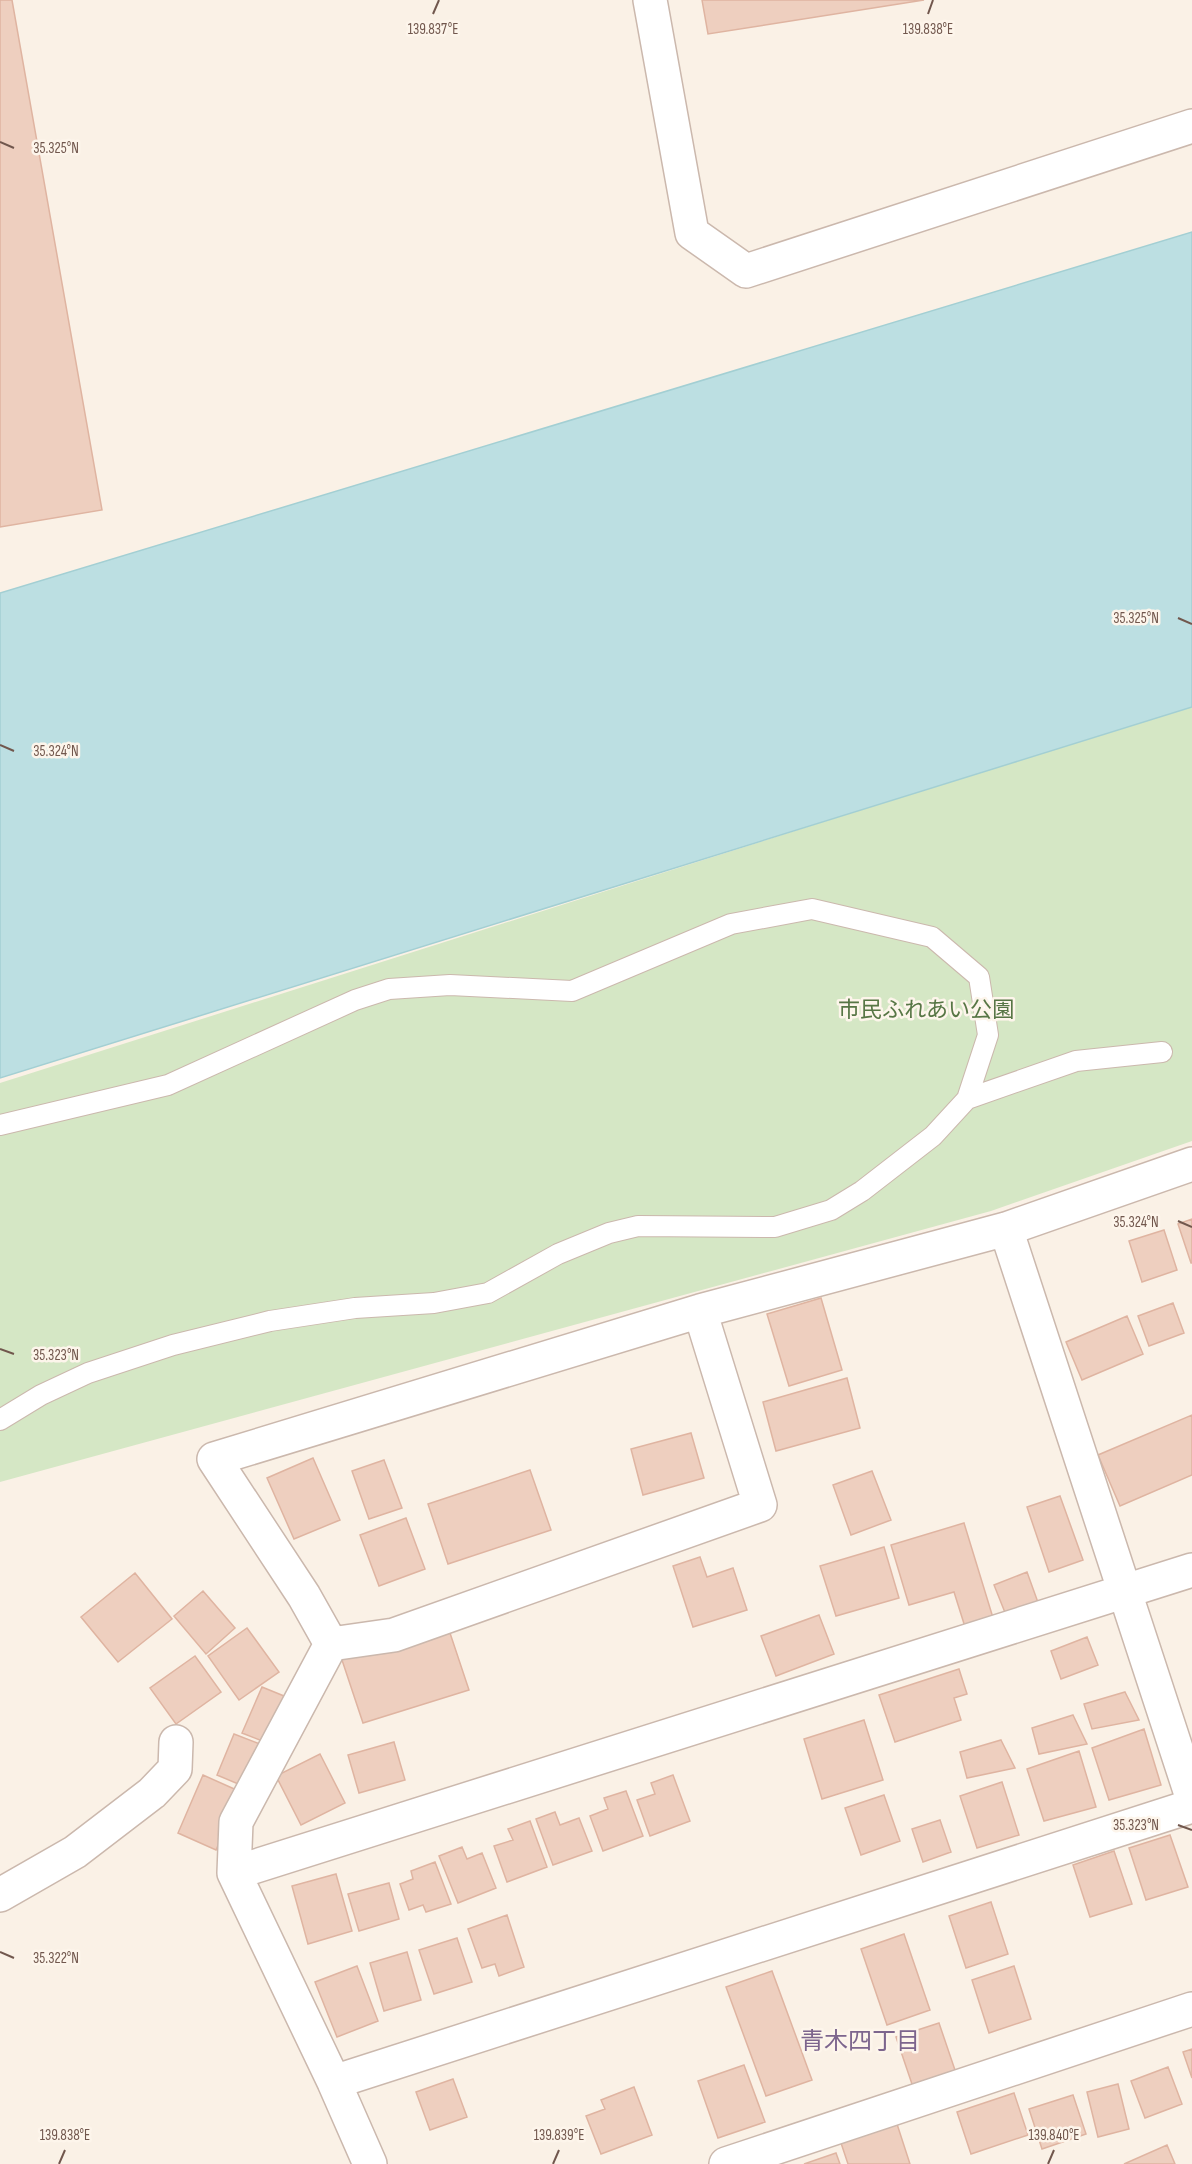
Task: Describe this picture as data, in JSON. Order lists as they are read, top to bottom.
{
  "districts": ["青木四丁目"],
  "parks": ["市民ふれあい公園"],
  "coordinates": [
    "139.837°E",
    "139.838°E",
    "35.325°N",
    "35.324°N",
    "35.323°N",
    "35.322°N",
    "139.839°E",
    "139.840°E"
  ]
}
